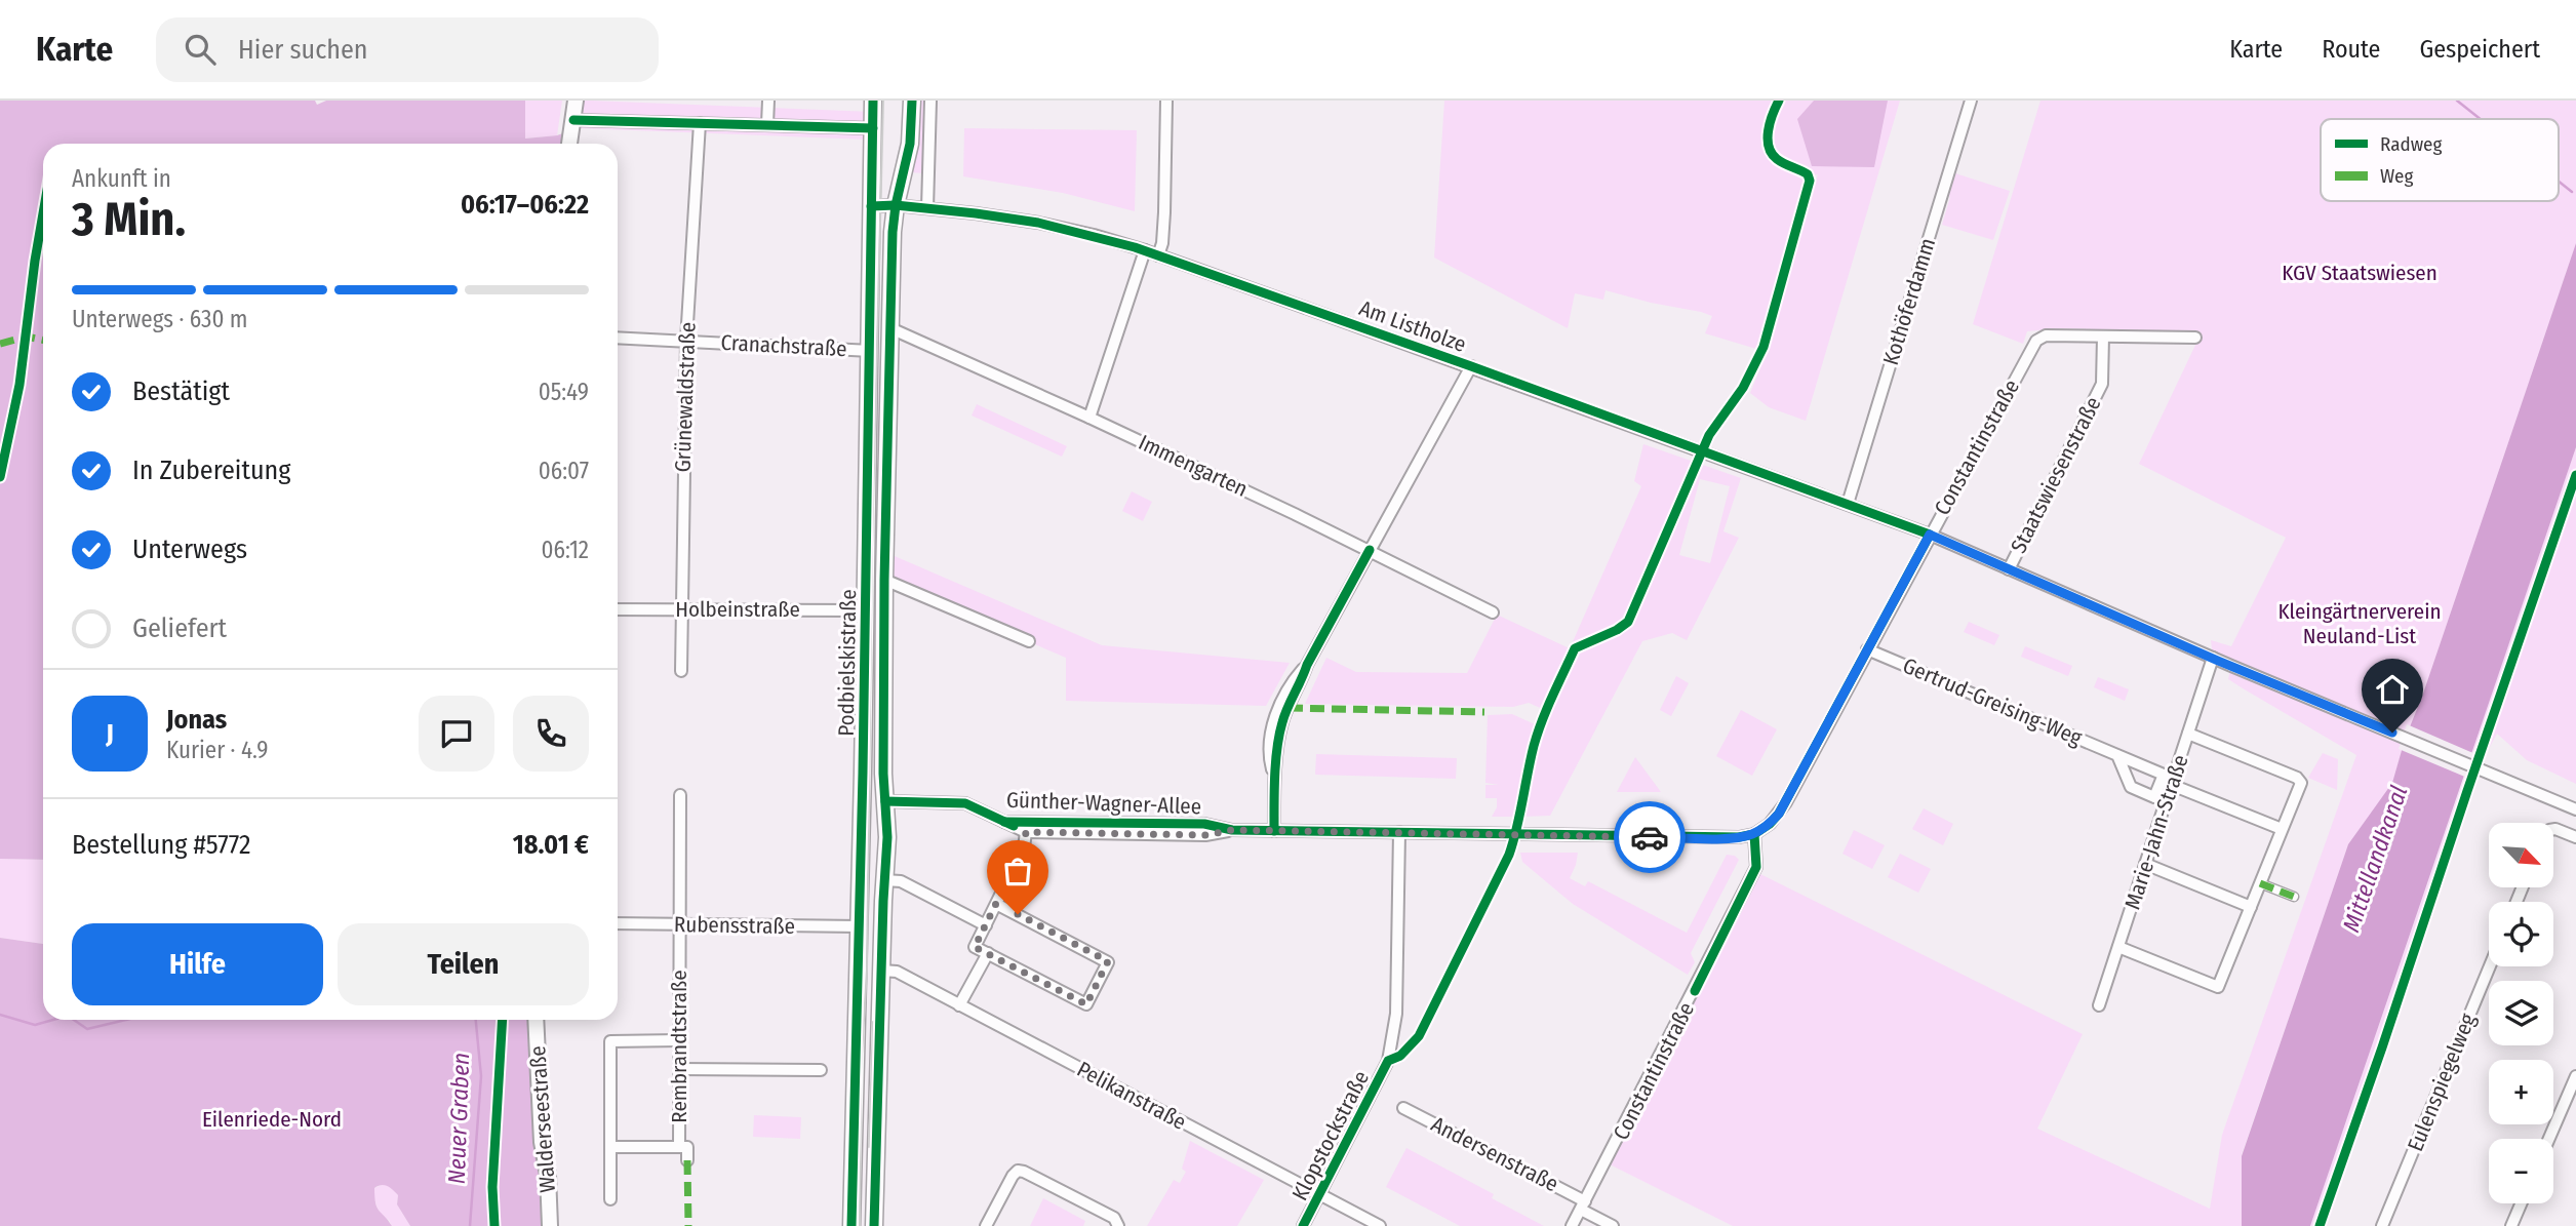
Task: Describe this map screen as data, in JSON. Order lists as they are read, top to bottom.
{
  "streets": {
    "main road": ["Podbielskistraße"],
    "street": [
      "Kothöferdamm",
      "Am Listholze",
      "Cranachstraße",
      "Grünewaldstraße",
      "Constantinstraße",
      "Immengarten",
      "Staatswiesenstraße",
      "Holbeinstraße",
      "Gertrud-Greising-Weg",
      "Günther-Wagner-Allee",
      "Marie-Jahn-Straße",
      "Rubensstraße",
      "Rembrandtstraße",
      "Eulenspiegelweg",
      "Pelikanstraße",
      "Walderseestraße",
      "Klopstockstraße",
      "Andersenstraße"
    ]
  },
  "crossings": [
    ["Kothöferdamm", "Am Listholze"],
    ["Am Listholze", "Constantinstraße"],
    ["Am Listholze", "Staatswiesenstraße"],
    ["Am Listholze", "Podbielskistraße"],
    ["Am Listholze", "Marie-Jahn-Straße"],
    ["Cranachstraße", "Grünewaldstraße"],
    ["Cranachstraße", "Podbielskistraße"],
    ["Grünewaldstraße", "Holbeinstraße"],
    ["Constantinstraße", "Staatswiesenstraße"],
    ["Constantinstraße", "Gertrud-Greising-Weg"],
    ["Constantinstraße", "Günther-Wagner-Allee"],
    ["Constantinstraße", "Andersenstraße"],
    ["Immengarten", "Podbielskistraße"],
    ["Holbeinstraße", "Podbielskistraße"],
    ["Podbielskistraße", "Günther-Wagner-Allee"],
    ["Podbielskistraße", "Rubensstraße"],
    ["Podbielskistraße", "Pelikanstraße"],
    ["Günther-Wagner-Allee", "Klopstockstraße"],
    ["Rubensstraße", "Rembrandtstraße"],
    ["Pelikanstraße", "Klopstockstraße"]
  ],
  "water": ["Mittellandkanal", "Neuer Graben"],
  "parks": ["KGV Staatswiesen", "Kleingärtnerverein Neuland-List", "Eilenriede-Nord"],
  "legend": ["Radweg", "Weg"],
  "north": "bottom right",
  "page": {
    "header": "Karte",
    "search": "Hier suchen",
    "nav": ["Karte", "Route", "Gespeichert"],
    "heading": ["3 Min.", "Ankunft in", "06:17–06:22"],
    "panel": [
      "Jonas",
      "Kurier · 4.9",
      "Bestellung #5772",
      "18.01 €"
    ],
    "bar": "Unterwegs · 630 m",
    "list": [
      ["Bestätigt", "05:49"],
      ["In Zubereitung", "06:07"],
      ["Unterwegs", "06:12"],
      "Geliefert"
    ],
    "round": "J",
    "map_buttons": ["+", "−"],
    "buttons": ["Hilfe", "Teilen"]
  }
}
